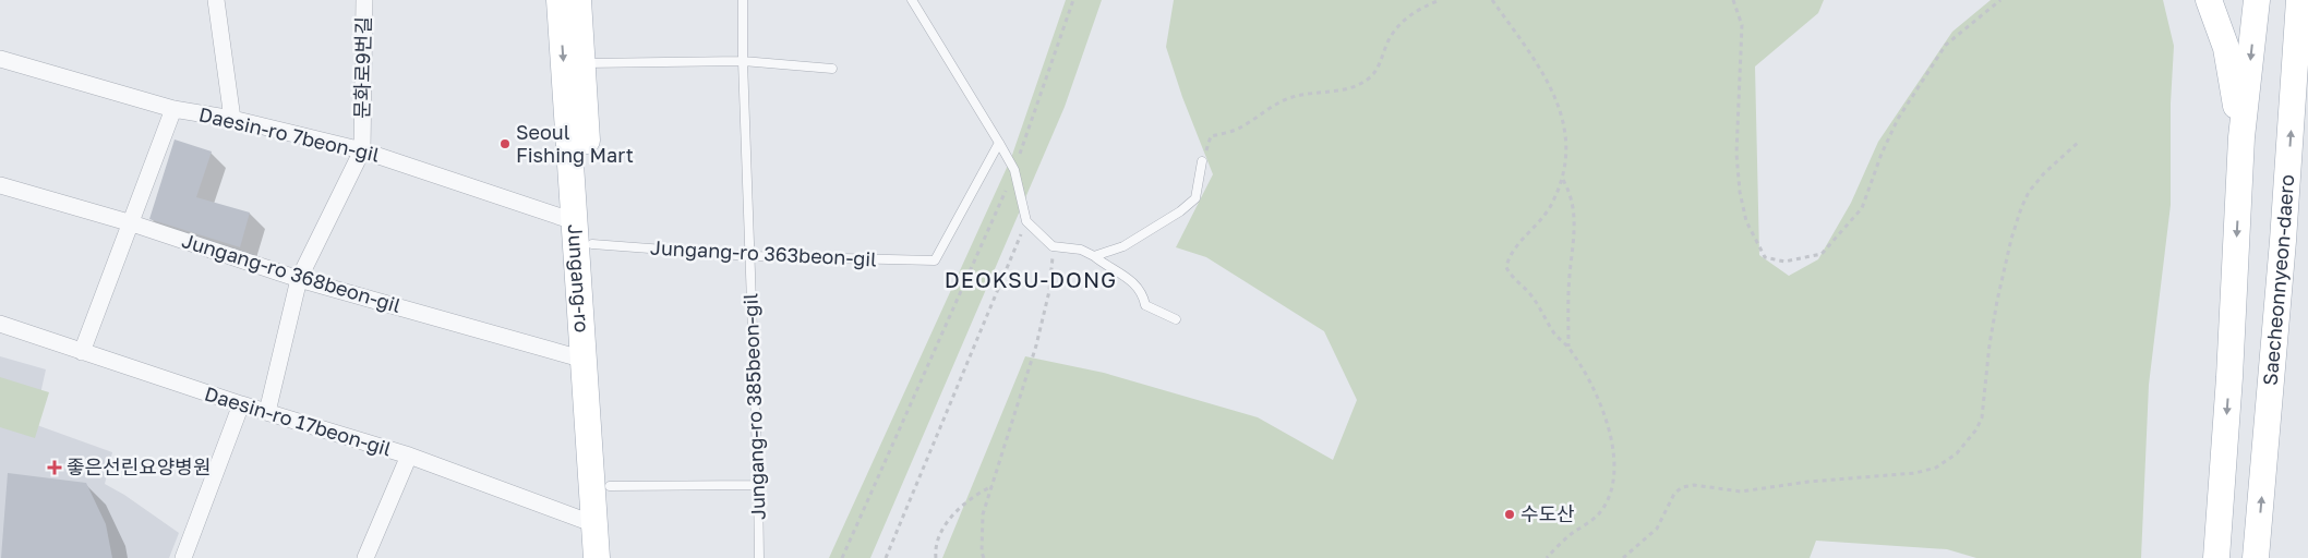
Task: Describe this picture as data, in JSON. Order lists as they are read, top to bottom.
{
  "streets": {
    "main road": ["Jungang-ro", "Saecheonnyeon-daero"],
    "street": [
      "문화로9번길",
      "Daesin-ro 7beon-gil",
      "Jungang-ro 368beon-gil",
      "Daesin-ro 17beon-gil"
    ],
    "lane": ["Jungang-ro 363beon-gil", "Jungang-ro 385beon-gil"]
  },
  "crossings": [
    ["문화로9번길", "Daesin-ro 7beon-gil"],
    ["문화로9번길", "Jungang-ro 368beon-gil"],
    ["문화로9번길", "Daesin-ro 17beon-gil"],
    ["Daesin-ro 7beon-gil", "Jungang-ro"],
    ["Jungang-ro 363beon-gil", "Jungang-ro"],
    ["Jungang-ro 363beon-gil", "Jungang-ro 385beon-gil"],
    ["Jungang-ro 368beon-gil", "Jungang-ro"],
    ["Jungang-ro", "Daesin-ro 17beon-gil"]
  ],
  "districts": ["DEOKSU-DONG"],
  "places": {
    "other": ["Seoul Fishing Mart", "수도산"],
    "health": ["좋은선린요양병원"]
  }
}
